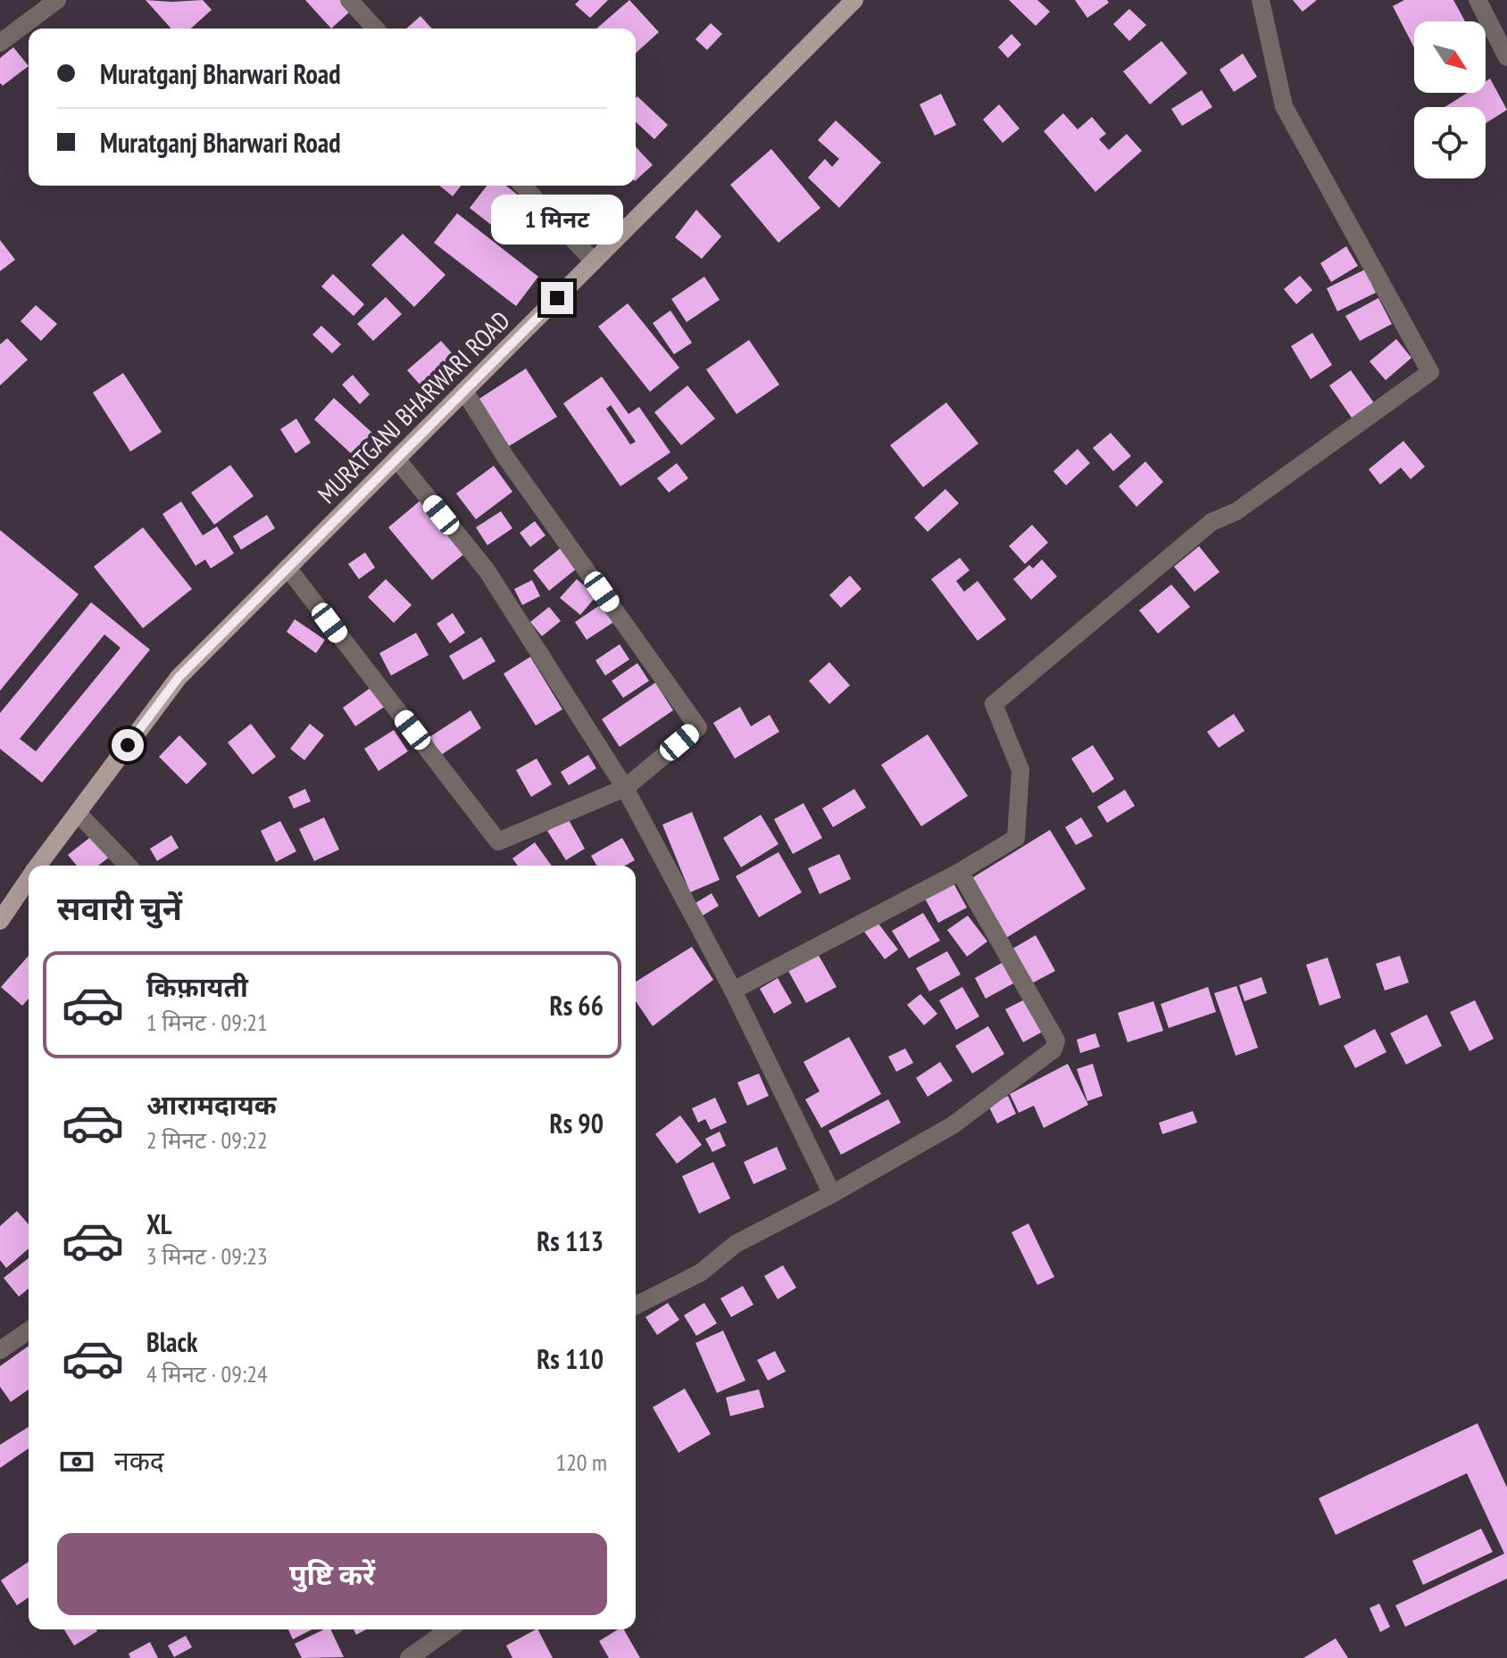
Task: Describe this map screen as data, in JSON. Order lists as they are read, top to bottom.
{
  "streets": {
    "main road": ["MURATGANJ BHARWARI ROAD"]
  },
  "north": "bottom right",
  "page": {
    "banner": ["Muratganj Bharwari Road", "Muratganj Bharwari Road"],
    "bubble": "1 मिनट",
    "heading": "सवारी चुनें",
    "list": [
      {
        "name": "किफ़ायती",
        "note": "1 मिनट · 09:21",
        "value": "Rs 66"
      },
      {
        "name": "आरामदायक",
        "note": "2 मिनट · 09:22",
        "value": "Rs 90"
      },
      {
        "name": "XL",
        "note": "3 मिनट · 09:23",
        "value": "Rs 113"
      },
      {
        "name": "Black",
        "note": "4 मिनट · 09:24",
        "value": "Rs 110"
      }
    ],
    "pay": ["नकद", "120 m"],
    "buttons": "पुष्टि करें"
  }
}
